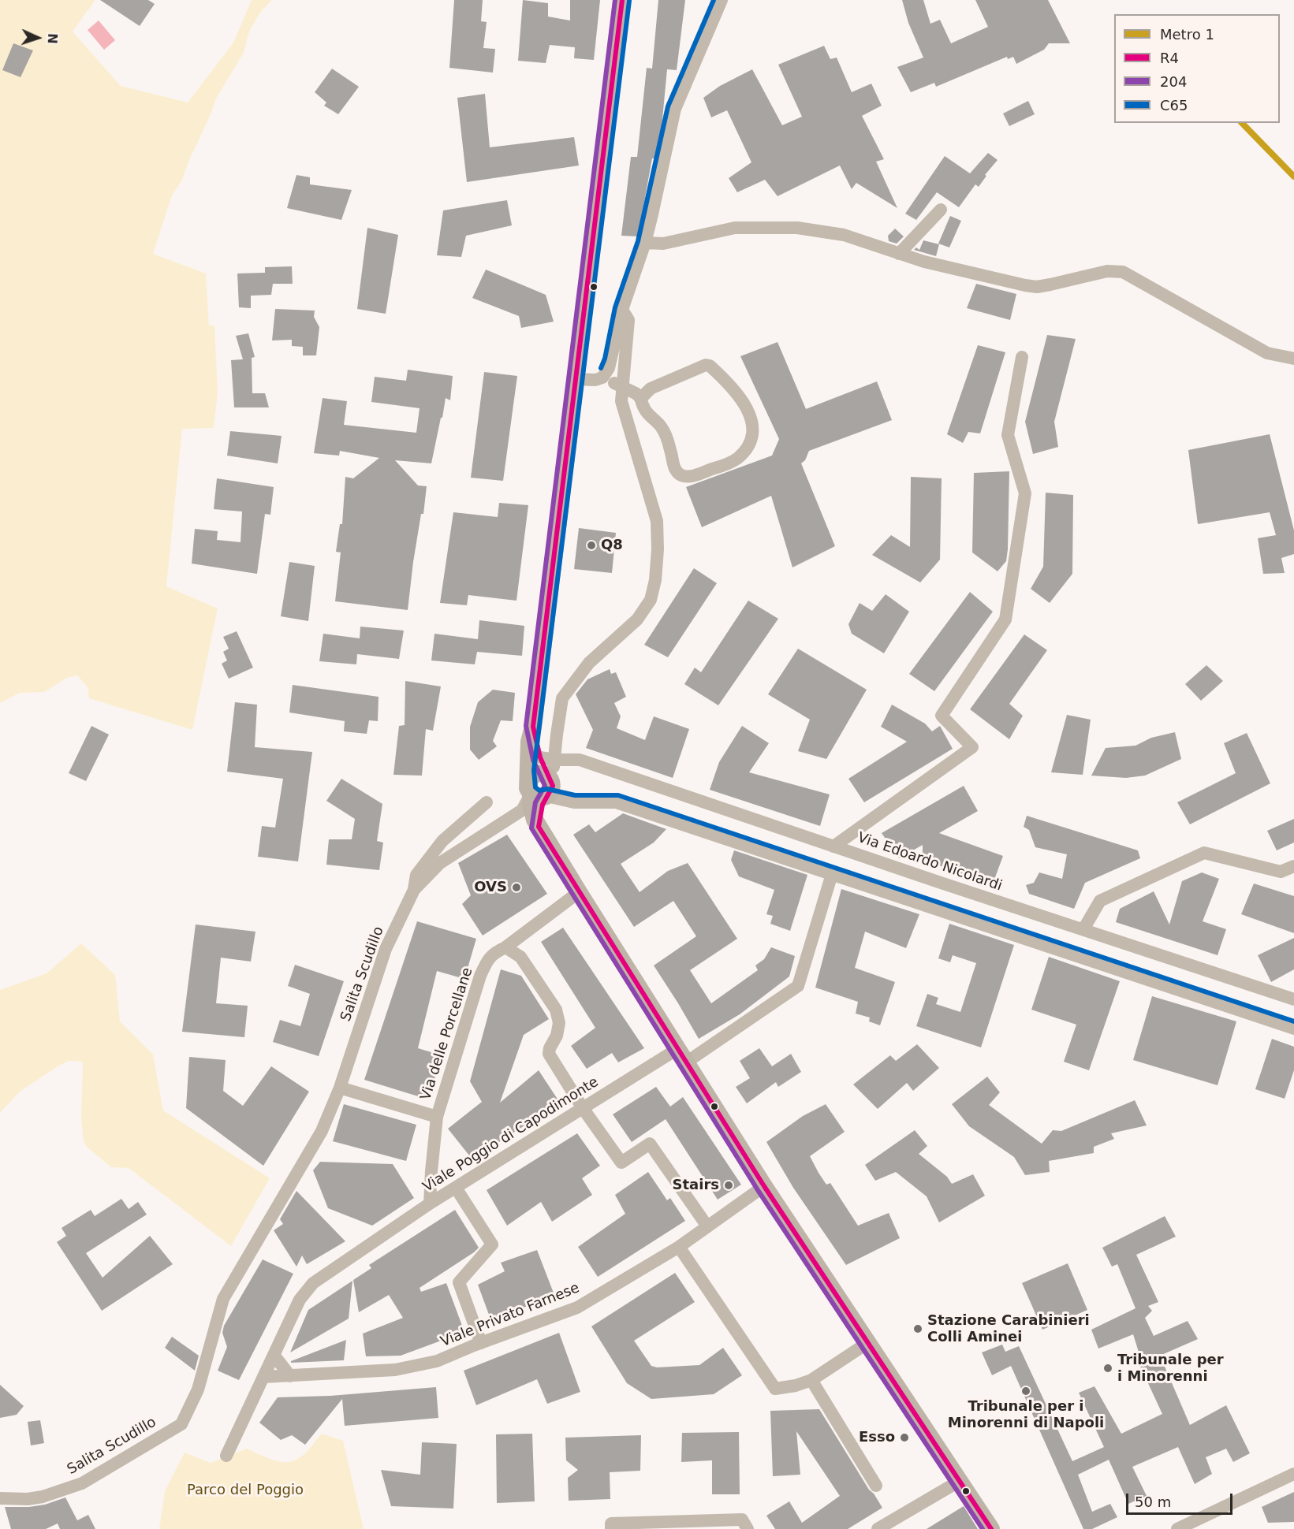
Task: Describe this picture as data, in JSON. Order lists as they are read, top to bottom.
{
  "streets": {
    "street": [
      "Via Edoardo Nicolardi",
      "Salita Scudillo",
      "Via delle Porcellane",
      "Viale Poggio di Capodimonte",
      "Viale Privato Farnese"
    ]
  },
  "crossings": [
    ["Via Edoardo Nicolardi", "Salita Scudillo"],
    ["Via delle Porcellane", "Viale Poggio di Capodimonte"]
  ],
  "parks": ["Parco del Poggio"],
  "places": [
    "Q8",
    "OVS",
    "Stairs",
    "Stazione Carabinieri Colli Aminei",
    "Tribunale per i Minorenni",
    "Tribunale per i Minorenni di Napoli",
    "Esso"
  ],
  "lines": [
    "transit line R4",
    "transit line 204",
    "transit line C65",
    "metro line 1"
  ],
  "legend": [
    "Metro 1",
    "R4",
    "204",
    "C65"
  ],
  "scale_bar": "50 m",
  "north": "right"
}
